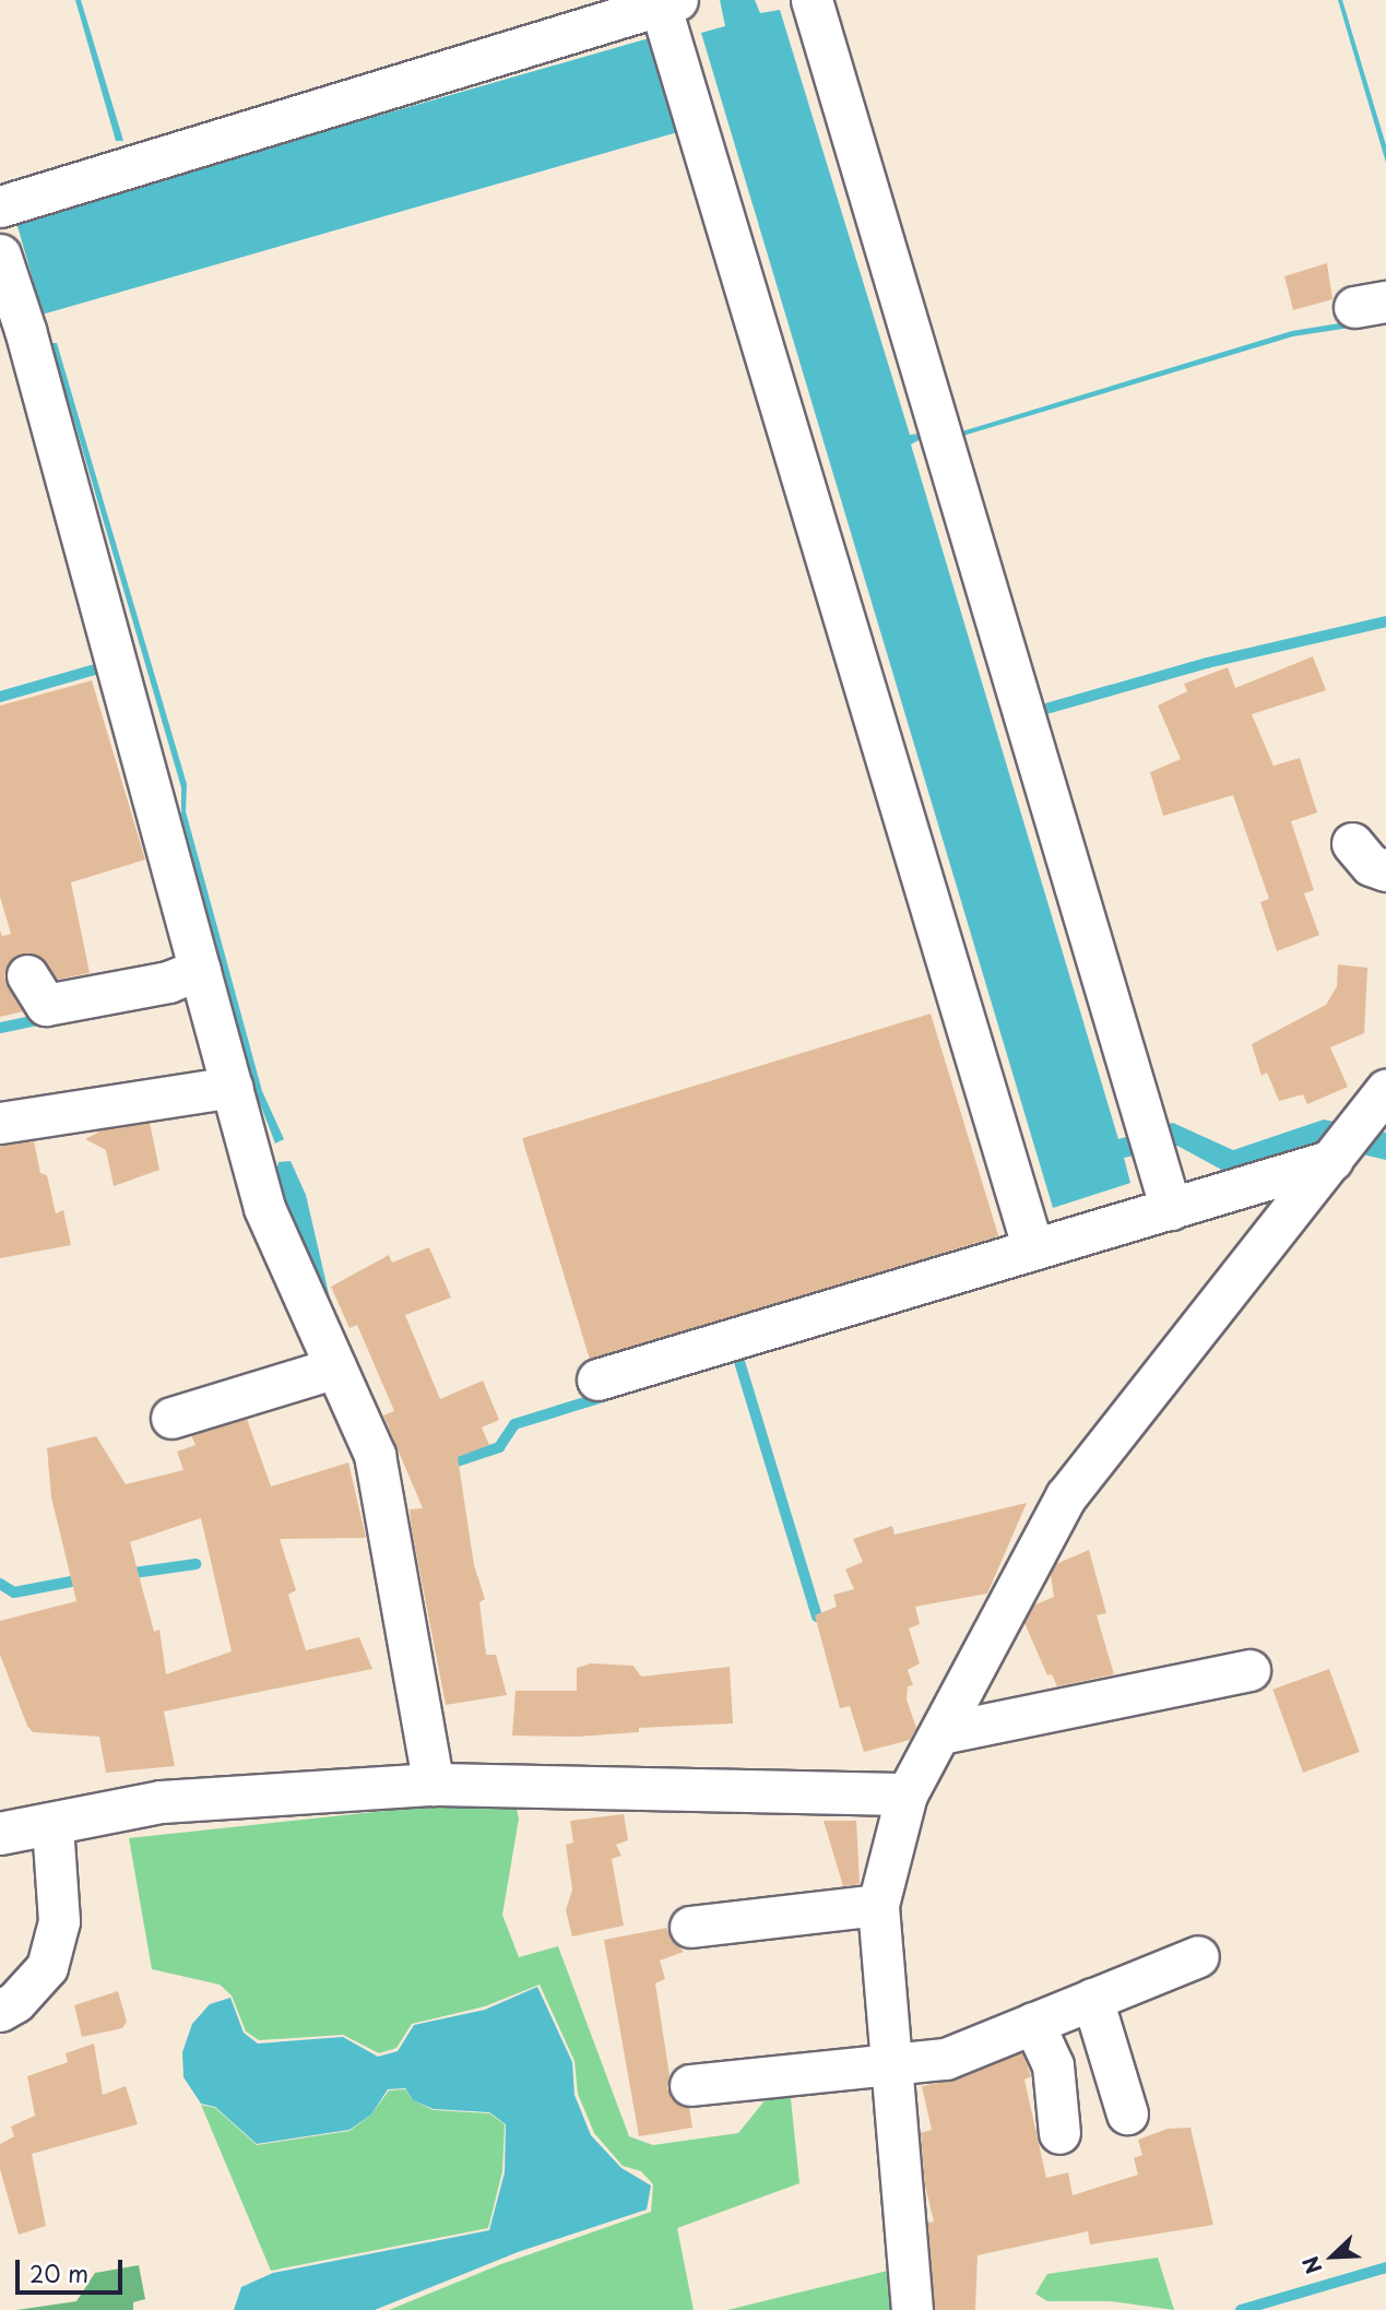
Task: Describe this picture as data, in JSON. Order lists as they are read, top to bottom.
{
  "scale_bar": "20 m",
  "north": "bottom left"
}
